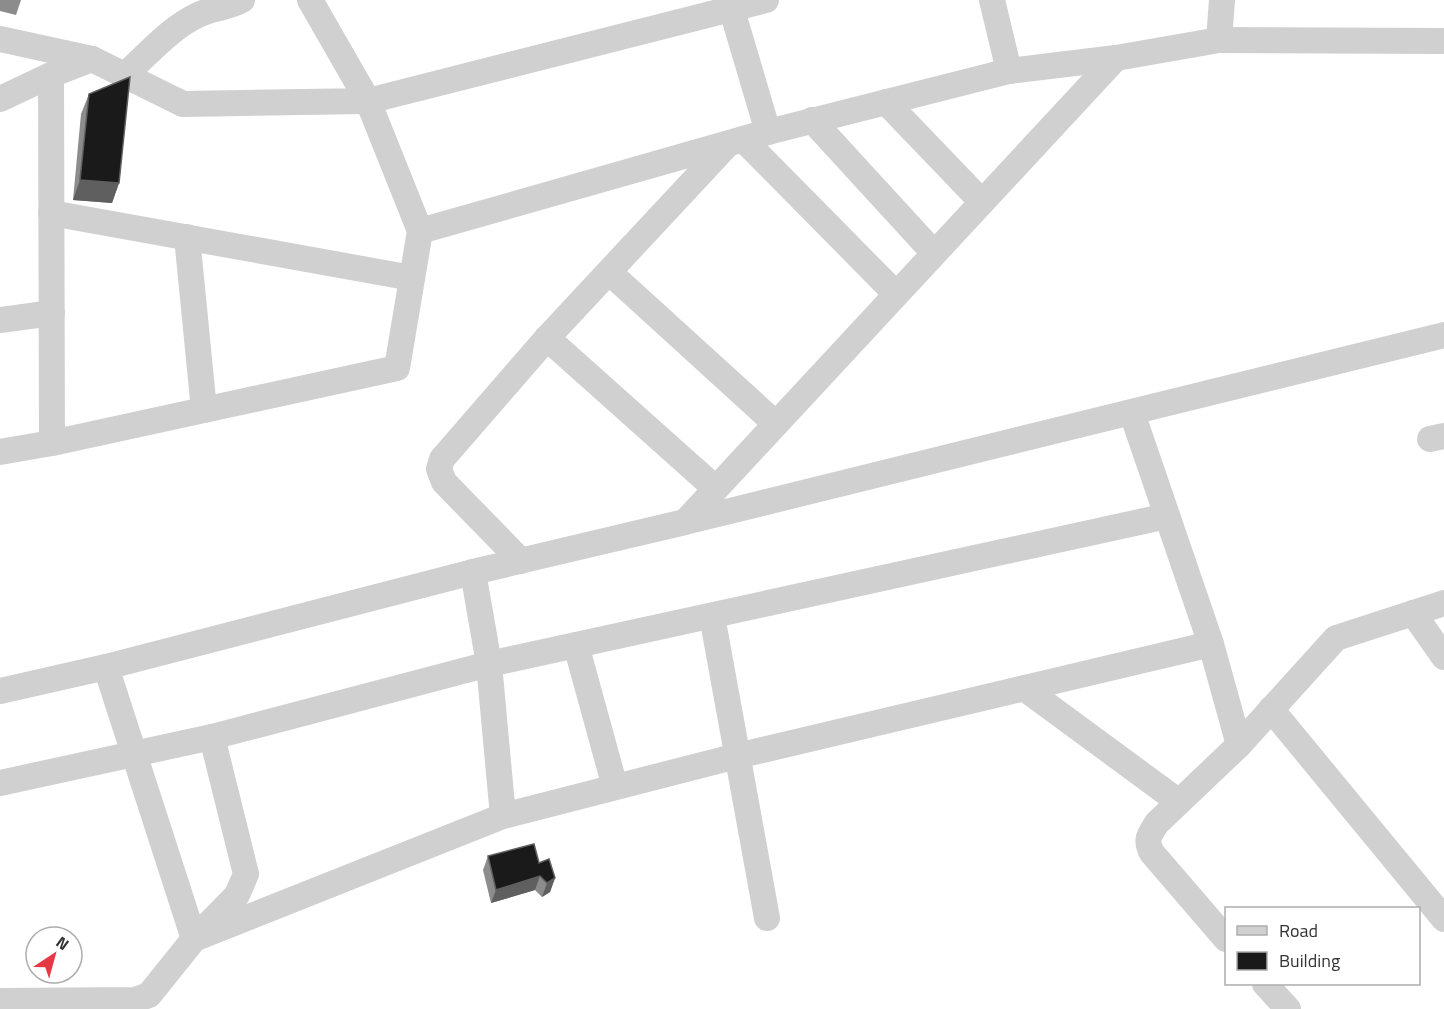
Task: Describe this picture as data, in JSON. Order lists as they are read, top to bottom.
{
  "legend": ["Road", "Building"],
  "north": "top right"
}
